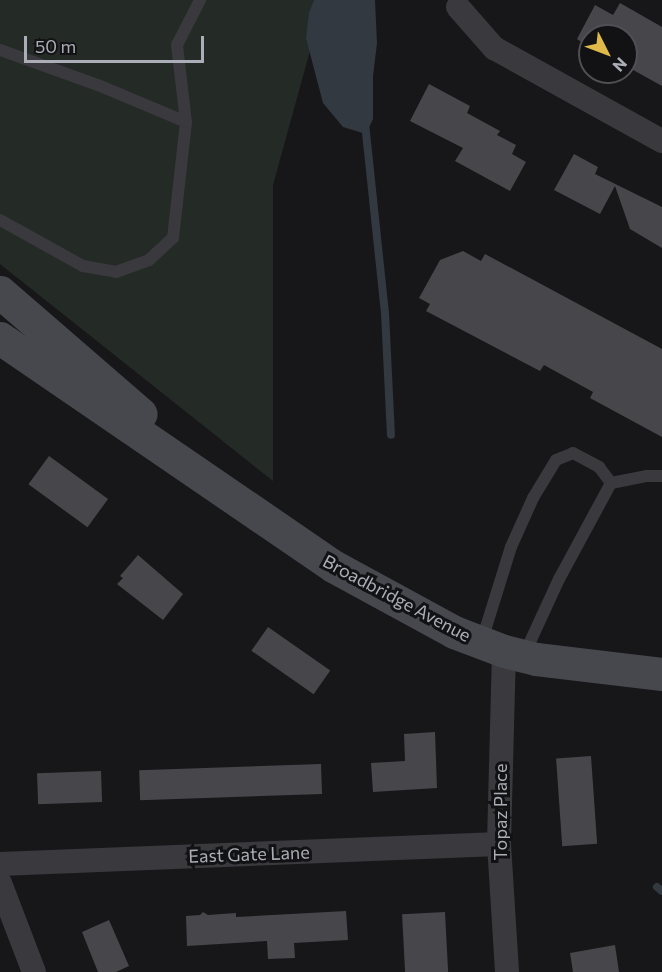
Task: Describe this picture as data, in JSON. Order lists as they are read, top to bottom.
{
  "streets": {
    "main road": ["Broadbridge Avenue"],
    "street": ["Topaz Place", "East Gate Lane"]
  },
  "crossings": [
    ["Broadbridge Avenue", "Topaz Place"],
    ["Topaz Place", "East Gate Lane"]
  ],
  "scale_bar": "50 m",
  "north": "bottom right"
}
